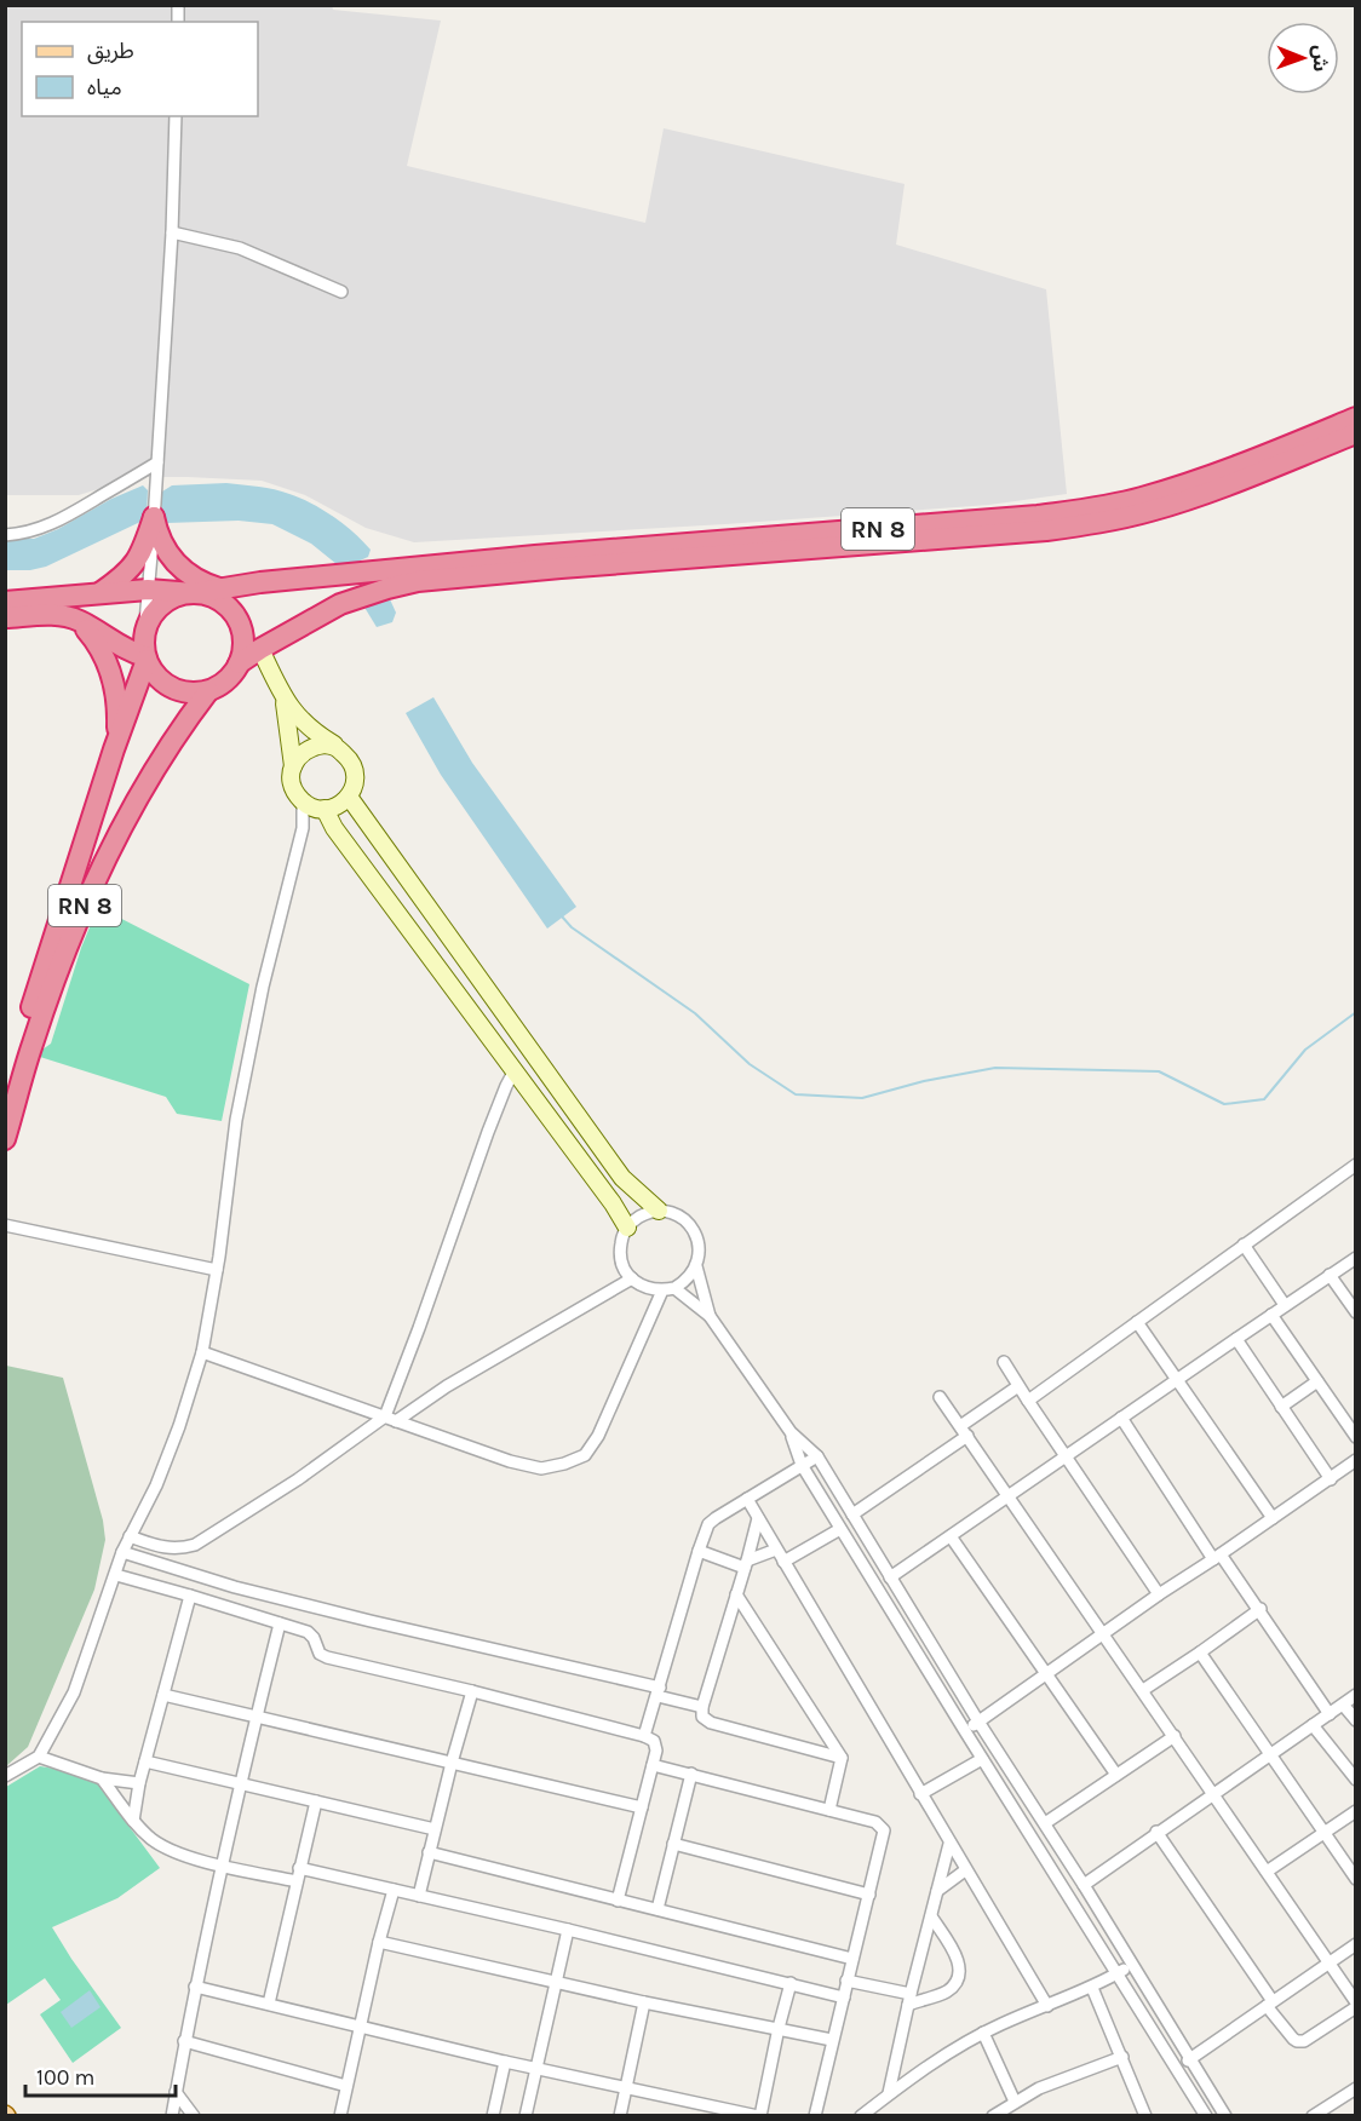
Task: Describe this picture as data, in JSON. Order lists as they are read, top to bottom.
{
  "streets": {
    "highway": ["RN 8"]
  },
  "legend": ["طريق", "مياه"],
  "scale_bar": "100 m",
  "north": "right"
}
